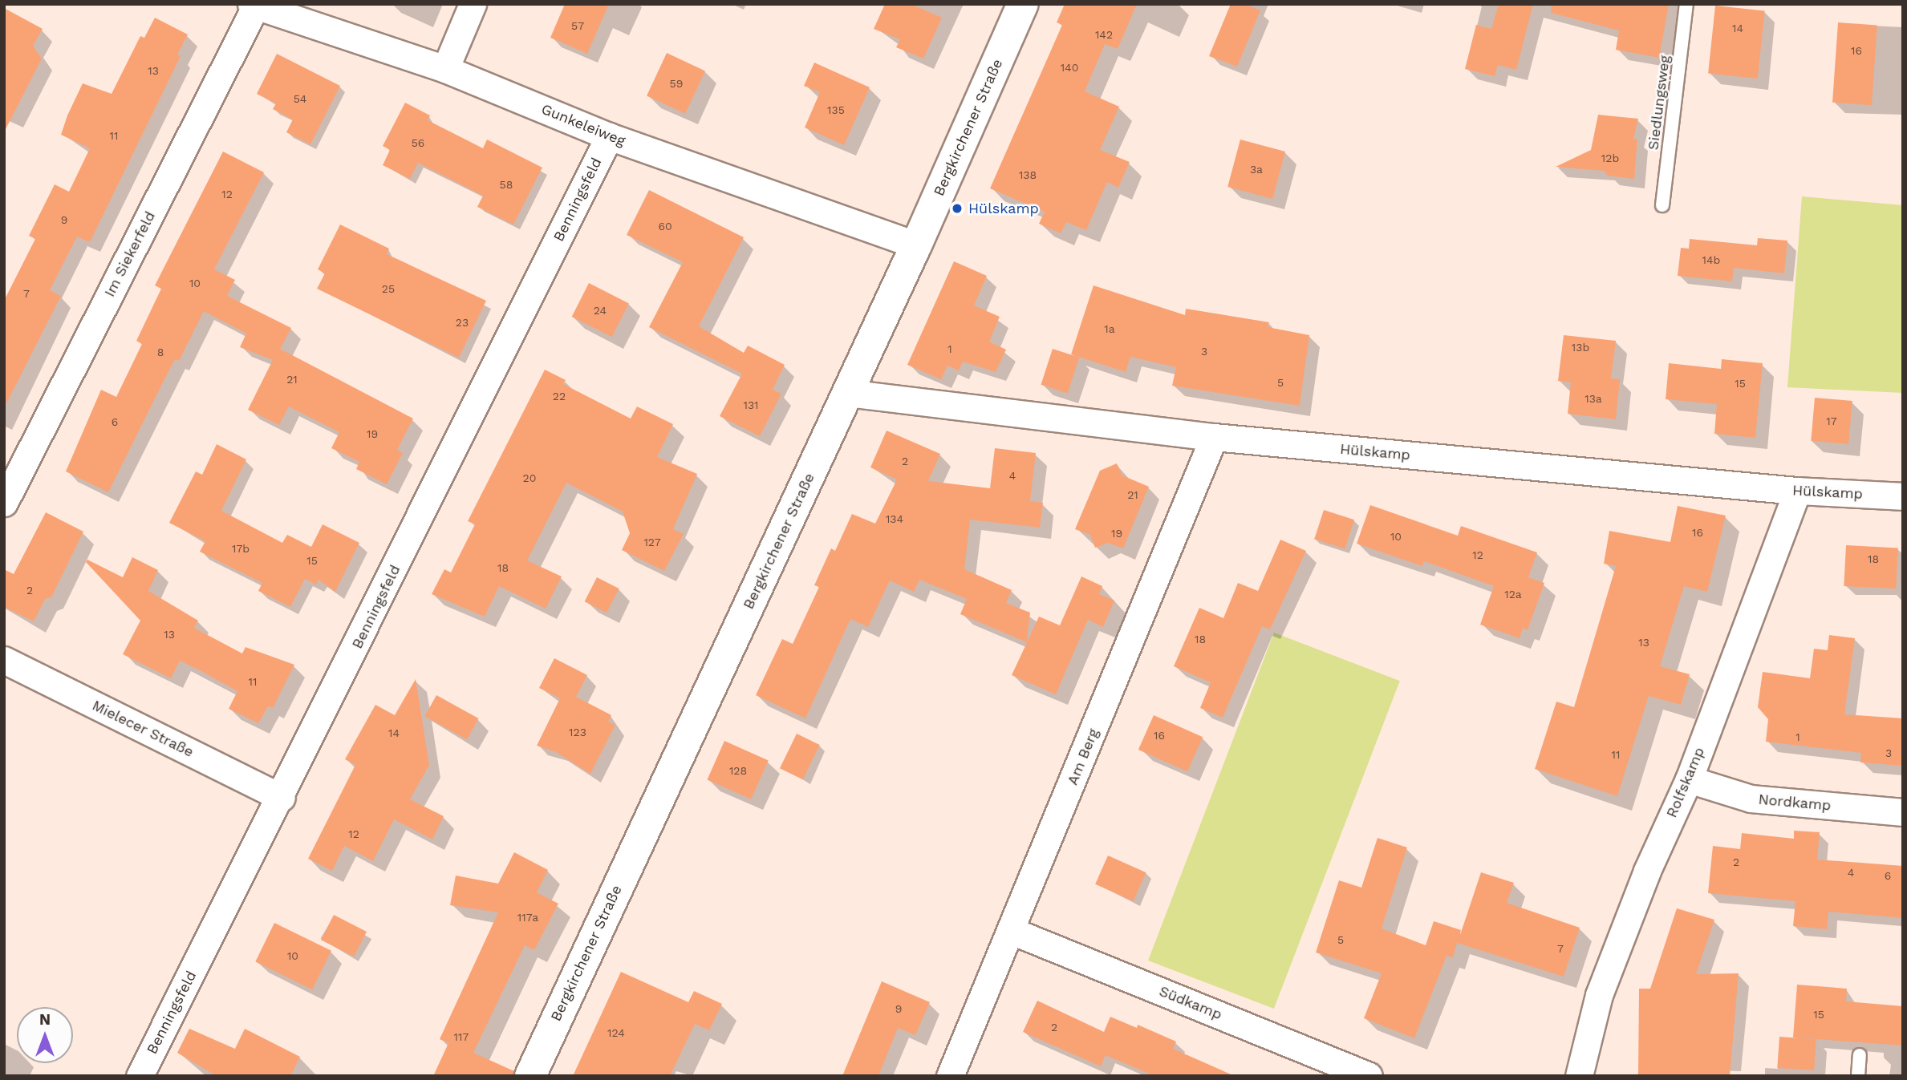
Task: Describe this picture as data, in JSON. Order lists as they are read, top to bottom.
{
  "streets": {
    "street": [
      "Gunkeleiweg",
      "Bergkirchener Straße",
      "Benningsfeld",
      "Im Siekerfeld",
      "Hülskamp",
      "Mielecer Straße",
      "Am Berg",
      "Rolfskamp",
      "Nordkamp",
      "Südkamp"
    ],
    "lane": ["Siedlungsweg"]
  },
  "crossings": [
    ["Gunkeleiweg", "Bergkirchener Straße"],
    ["Gunkeleiweg", "Benningsfeld"],
    ["Gunkeleiweg", "Im Siekerfeld"],
    ["Bergkirchener Straße", "Hülskamp"],
    ["Benningsfeld", "Mielecer Straße"],
    ["Hülskamp", "Am Berg"],
    ["Hülskamp", "Rolfskamp"],
    ["Am Berg", "Südkamp"],
    ["Rolfskamp", "Nordkamp"]
  ],
  "places": ["Hülskamp"],
  "house_numbers": [
    "57",
    "14",
    "142",
    "16",
    "140",
    "13",
    "59",
    "54",
    "135",
    "11",
    "56",
    "12b",
    "3a",
    "138",
    "58",
    "12",
    "9",
    "60",
    "14b",
    "10",
    "25",
    "7",
    "24",
    "23",
    "1a",
    "13b",
    "1",
    "3",
    "8",
    "21",
    "5",
    "15",
    "22",
    "13a",
    "131",
    "17",
    "6",
    "19",
    "2",
    "4",
    "20",
    "21",
    "134",
    "16",
    "19",
    "10",
    "127",
    "17b",
    "12",
    "18",
    "15",
    "18",
    "2",
    "12a",
    "13",
    "18",
    "13",
    "11",
    "123",
    "14",
    "16",
    "1",
    "3",
    "11",
    "128",
    "12",
    "2",
    "4",
    "6",
    "117a",
    "5",
    "7",
    "10",
    "9",
    "15",
    "2",
    "124",
    "117"
  ],
  "north": "top"
}
